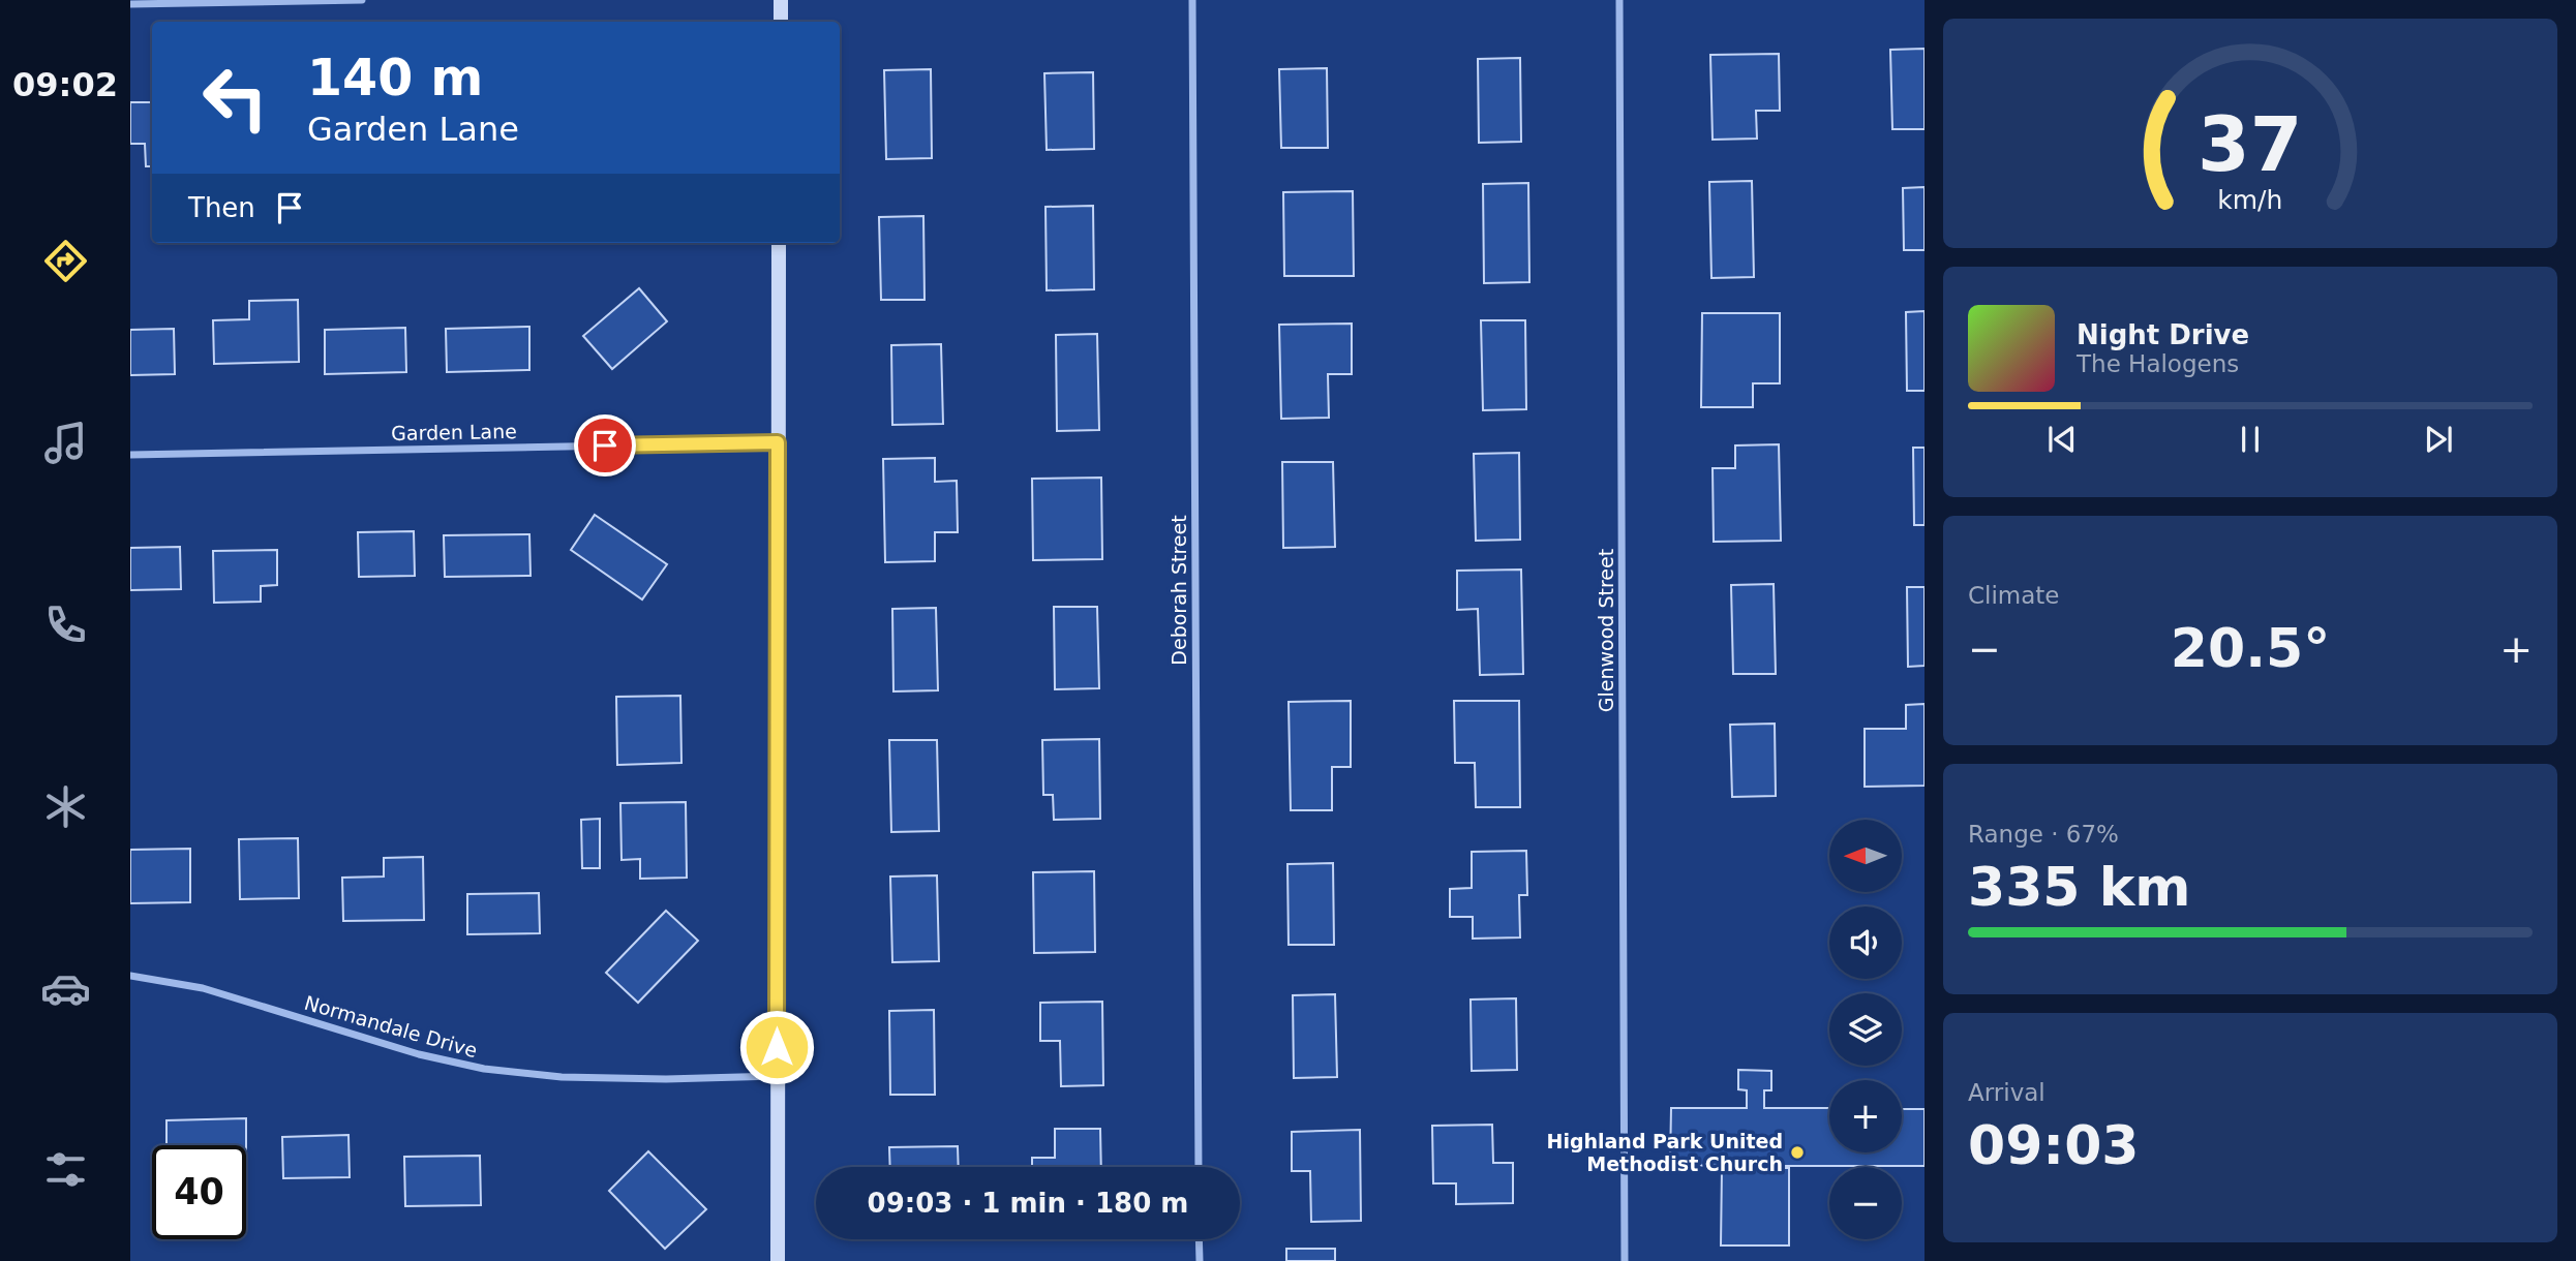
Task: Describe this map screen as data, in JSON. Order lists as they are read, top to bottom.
{
  "streets": {
    "street": [
      "Garden Lane",
      "Deborah Street",
      "Glenwood Street",
      "Normandale Drive"
    ]
  },
  "places": ["Highland Park United Methodist Church"],
  "north": "left",
  "page": {
    "tabs": "09:02",
    "turn": ["140 m", "Garden Lane"],
    "then": "Then",
    "song": ["Night Drive", "The Halogens"],
    "tile": [
      "Climate",
      ["Range · 67%", "335 km"],
      ["Arrival", "09:03"]
    ],
    "heat": ["−", "20.5°", "+"],
    "map_buttons": ["+", "−"],
    "limit": "40",
    "trip": "09:03 · 1 min · 180 m",
    "gauge": ["37", "km/h"]
  }
}
